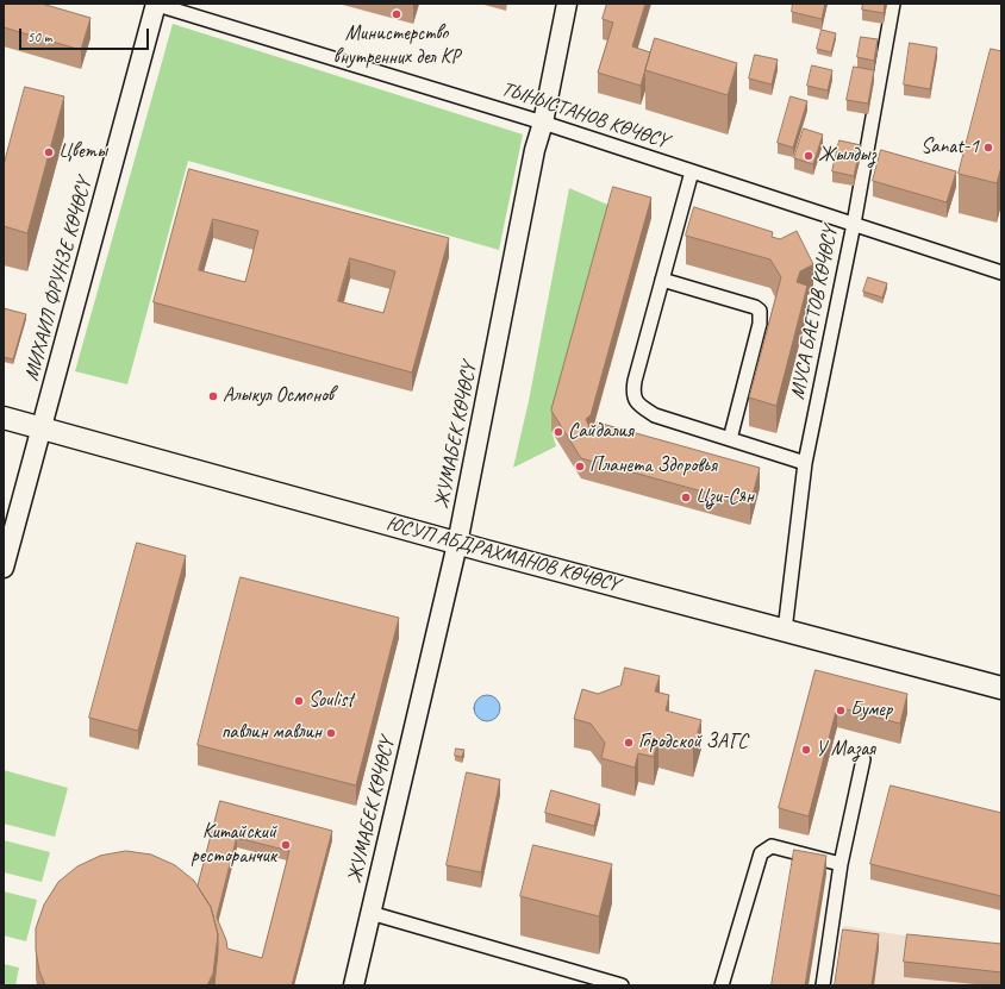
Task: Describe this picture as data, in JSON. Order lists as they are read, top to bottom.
{
  "streets": {
    "main road": ["ЮСУП АБДРАХМАНОВ КӨЧӨСҮ"],
    "street": [
      "ТЫНЫСТАНОВ КӨЧӨСҮ",
      "МИХАИЛ ФРУНЗЕ КӨЧӨСҮ",
      "МУСА БАЕТОВ КӨЧӨСҮ",
      "ЖУМАБЕК КӨЧӨСҮ"
    ]
  },
  "crossings": [
    ["ТЫНЫСТАНОВ КӨЧӨСҮ", "МИХАИЛ ФРУНЗЕ КӨЧӨСҮ"],
    ["ТЫНЫСТАНОВ КӨЧӨСҮ", "МУСА БАЕТОВ КӨЧӨСҮ"],
    ["ТЫНЫСТАНОВ КӨЧӨСҮ", "ЖУМАБЕК КӨЧӨСҮ"],
    ["МИХАИЛ ФРУНЗЕ КӨЧӨСҮ", "ЮСУП АБДРАХМАНОВ КӨЧӨСҮ"],
    ["МУСА БАЕТОВ КӨЧӨСҮ", "ЮСУП АБДРАХМАНОВ КӨЧӨСҮ"],
    ["ЖУМАБЕК КӨЧӨСҮ", "ЮСУП АБДРАХМАНОВ КӨЧӨСҮ"]
  ],
  "places": [
    "Министерство внутренних дел КР",
    "Sanat-1",
    "Цветы",
    "Жылдыз",
    "Алыкул Осмонов",
    "Сайдалия",
    "Планета Здоровья",
    "Цзи-Сян",
    "Soulist",
    "Бумер",
    "павлин мавлин",
    "Городской ЗАГС",
    "У Мазая",
    "Китайский ресторанчик"
  ],
  "scale_bar": "50 m"
}
